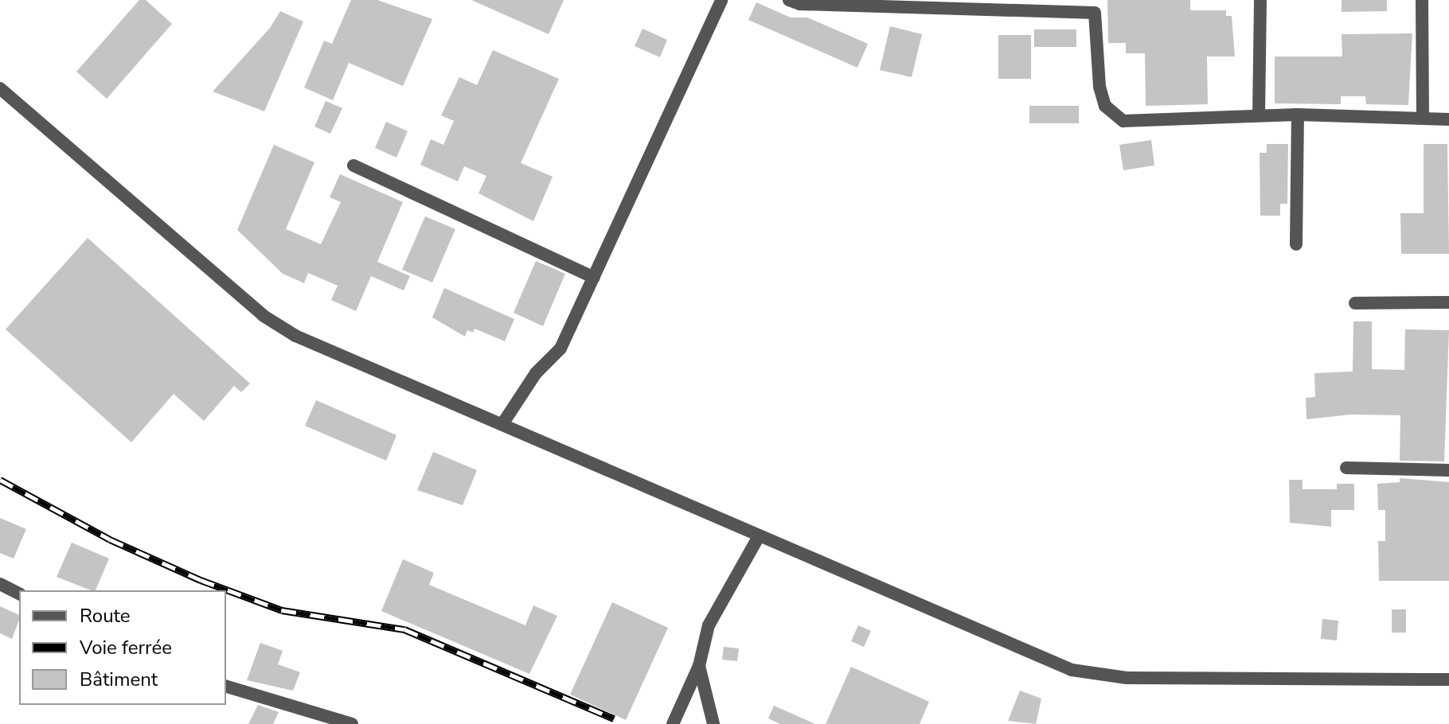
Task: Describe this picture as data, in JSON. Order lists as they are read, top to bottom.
{
  "legend": ["Route", "Voie ferrée", "Bâtiment"]
}
